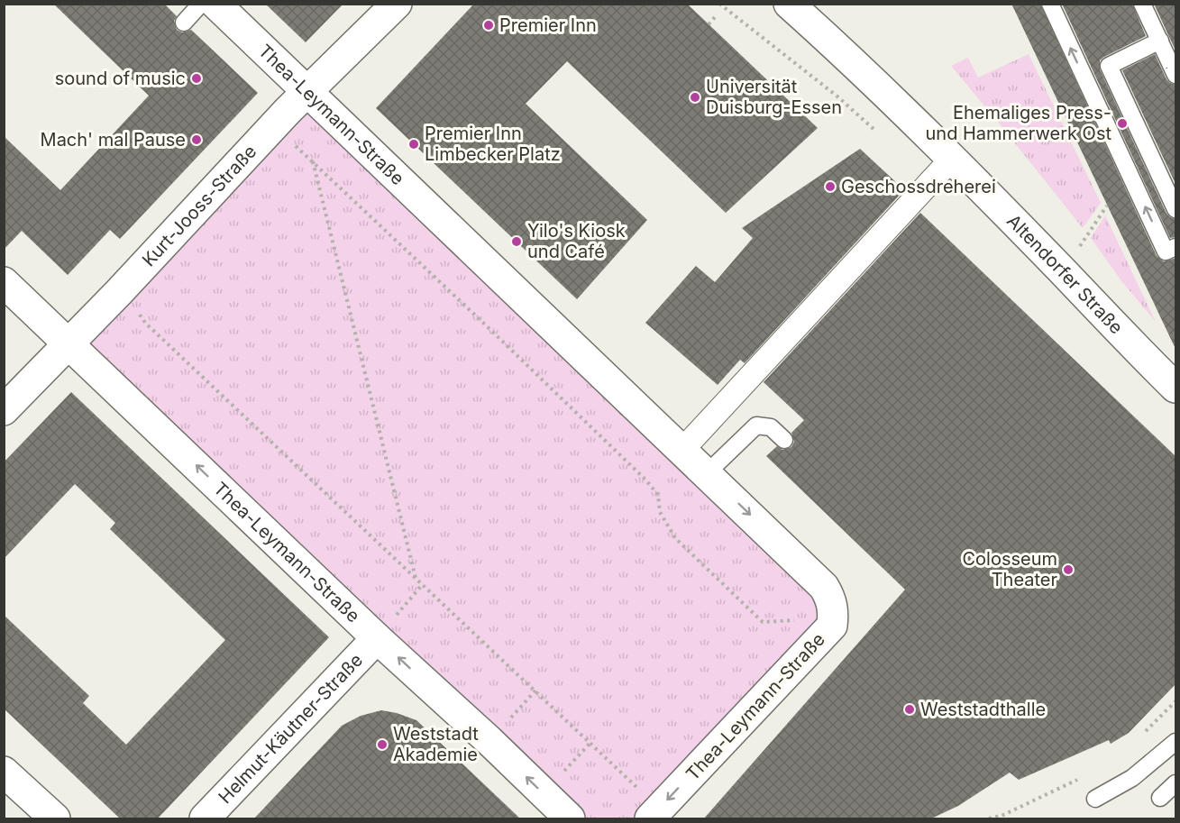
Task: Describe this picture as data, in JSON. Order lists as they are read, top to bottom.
{
  "streets": {
    "street": [
      "Thea-Leymann-Straße",
      "Kurt-Jooss-Straße",
      "Altendorfer Straße",
      "Helmut-Käutner-Straße"
    ]
  },
  "crossings": [
    ["Thea-Leymann-Straße", "Kurt-Jooss-Straße"],
    ["Thea-Leymann-Straße", "Helmut-Käutner-Straße"]
  ],
  "places": [
    "Premier Inn",
    "sound of music",
    "Universität Duisburg-Essen",
    "Ehemaliges Press- und Hammerwerk Ost",
    "Mach' mal Pause",
    "Premier Inn Limbecker Platz",
    "Geschossdreherei",
    "Yilo's Kiosk und Café",
    "Colosseum Theater",
    "Weststadthalle",
    "Weststadt Akademie"
  ]
}
